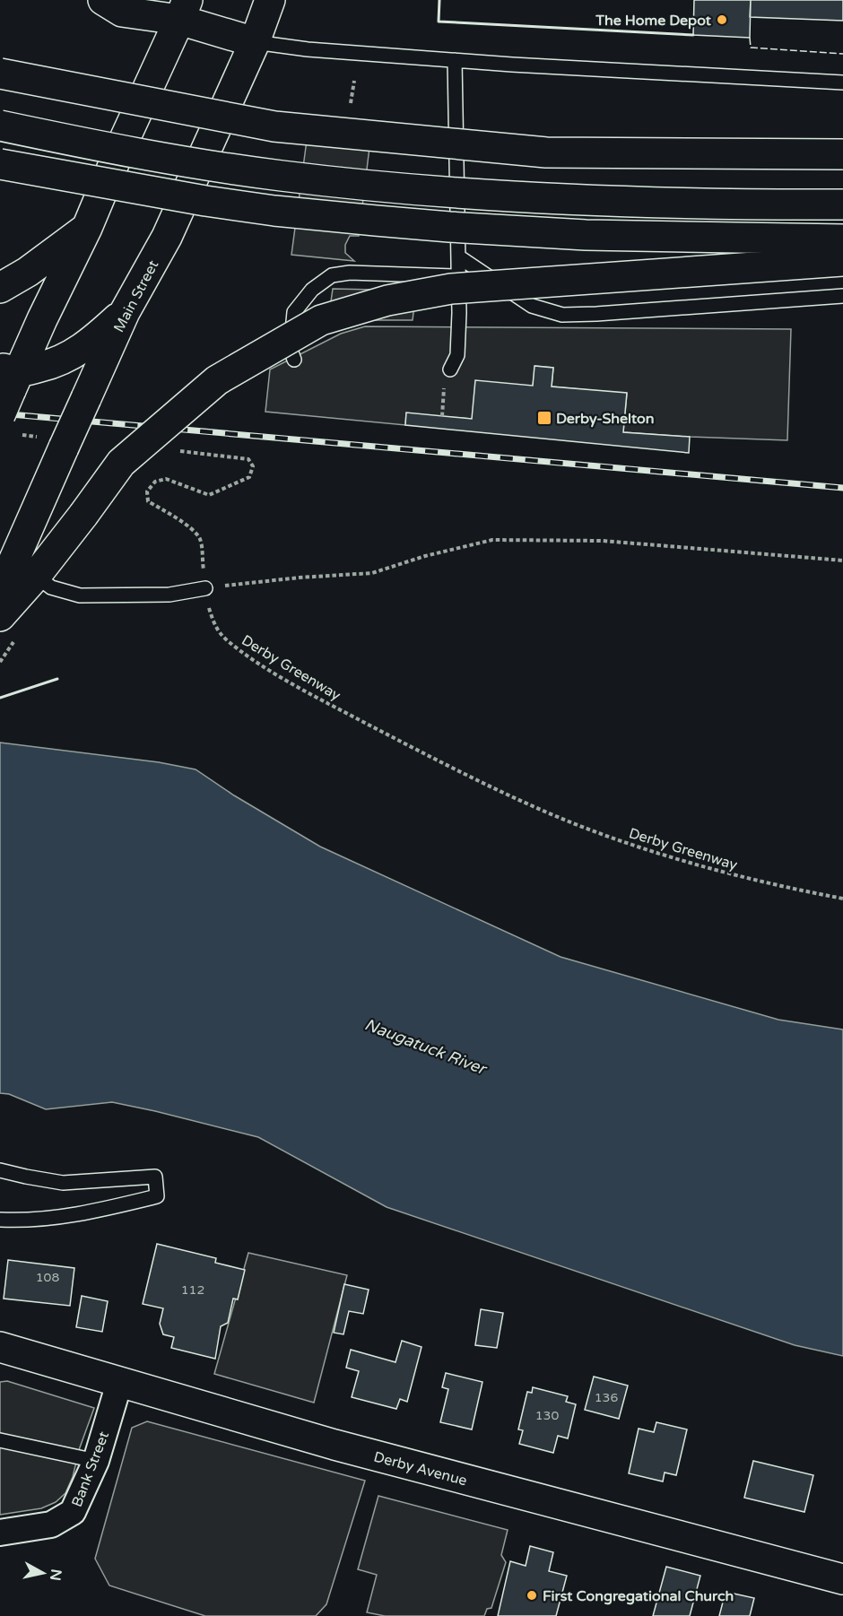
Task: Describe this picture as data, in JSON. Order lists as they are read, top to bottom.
{
  "streets": {
    "main road": ["Main Street", "Derby Avenue"],
    "street": ["Bank Street"],
    "path": ["Derby Greenway"]
  },
  "crossings": [
    ["Derby Avenue", "Bank Street"]
  ],
  "water": ["Naugatuck River"],
  "places": {
    "other": ["The Home Depot", "First Congregational Church"],
    "transit": ["Derby-Shelton"]
  },
  "house_numbers": [
    "108",
    "112",
    "136",
    "130"
  ],
  "north": "right"
}
